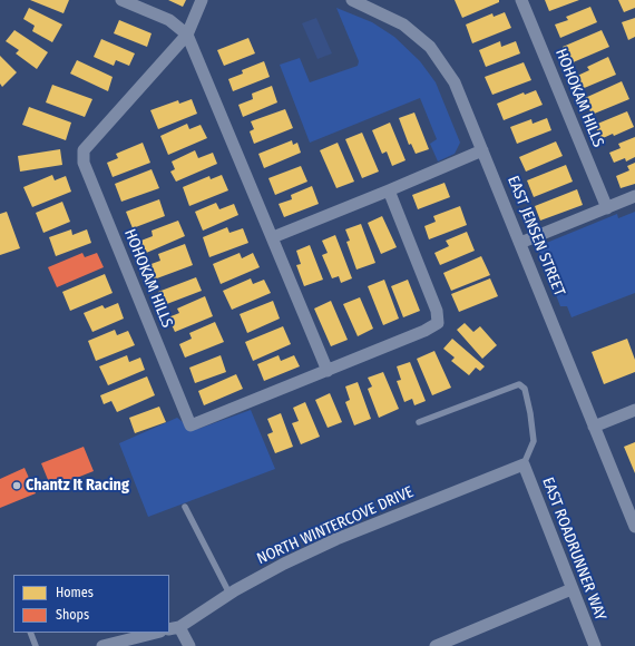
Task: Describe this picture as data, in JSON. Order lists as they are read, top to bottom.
{
  "streets": {
    "street": [
      "HOHOKAM HILLS",
      "EAST JENSEN STREET",
      "NORTH WINTERCOVE DRIVE",
      "EAST ROADRUNNER WAY"
    ]
  },
  "crossings": [
    ["NORTH WINTERCOVE DRIVE", "EAST ROADRUNNER WAY"]
  ],
  "places": ["Chantz It Racing"],
  "legend": ["Homes", "Shops"]
}
